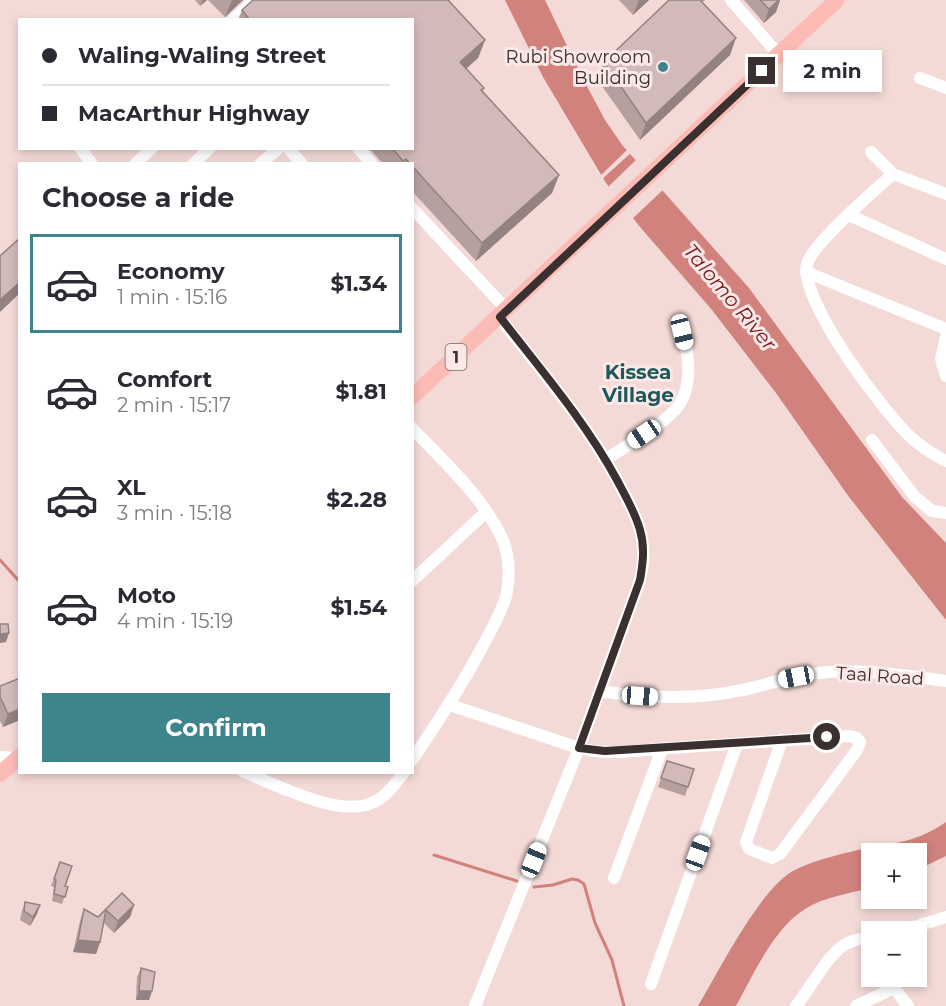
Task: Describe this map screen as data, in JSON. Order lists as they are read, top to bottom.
{
  "streets": {
    "highway": ["1"],
    "street": ["Taal Road"]
  },
  "districts": ["Kissea Village"],
  "water": ["Talomo River"],
  "places": ["Rubi Showroom Building"],
  "page": {
    "banner": ["Waling-Waling Street", "MacArthur Highway"],
    "bubble": "2 min",
    "heading": "Choose a ride",
    "list": [
      {
        "name": "Economy",
        "note": "1 min · 15:16",
        "value": "$1.34"
      },
      {
        "name": "Comfort",
        "note": "2 min · 15:17",
        "value": "$1.81"
      },
      {
        "name": "XL",
        "note": "3 min · 15:18",
        "value": "$2.28"
      },
      {
        "name": "Moto",
        "note": "4 min · 15:19",
        "value": "$1.54"
      }
    ],
    "buttons": "Confirm",
    "map_buttons": ["+", "−"]
  }
}
